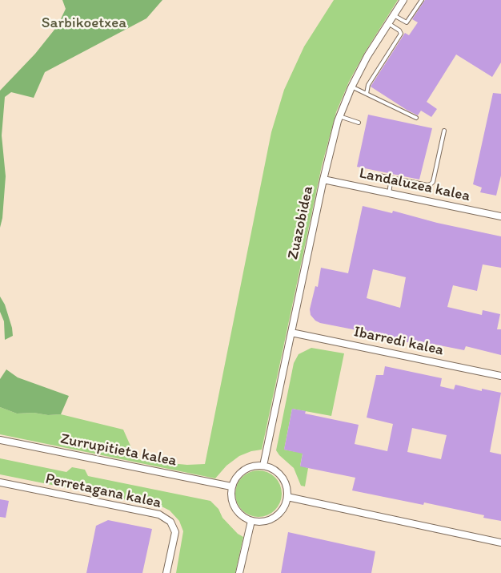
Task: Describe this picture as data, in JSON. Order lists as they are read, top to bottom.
{
  "streets": {
    "street": [
      "Landaluzea kalea",
      "Zuazobidea",
      "Ibarredi kalea",
      "Zurrupitieta kalea",
      "Perretagana kalea"
    ]
  },
  "crossings": [
    ["Landaluzea kalea", "Zuazobidea"],
    ["Zuazobidea", "Ibarredi kalea"],
    ["Zuazobidea", "Zurrupitieta kalea"]
  ],
  "parks": ["Sarbikoetxea"]
}
